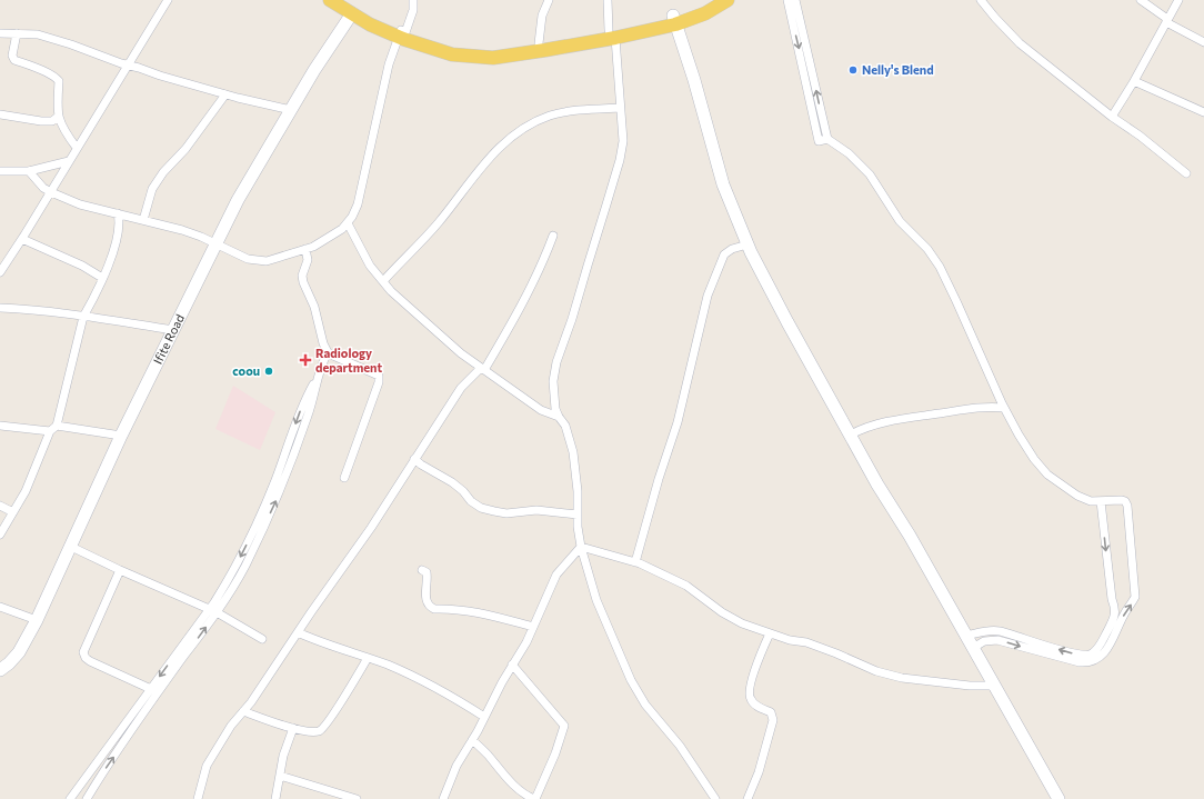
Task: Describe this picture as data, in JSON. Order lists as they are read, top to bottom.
{
  "streets": {
    "street": ["Ifite Road"]
  },
  "places": {
    "other": ["Nelly's Blend", "coou"],
    "health": ["Radiology department"]
  }
}
